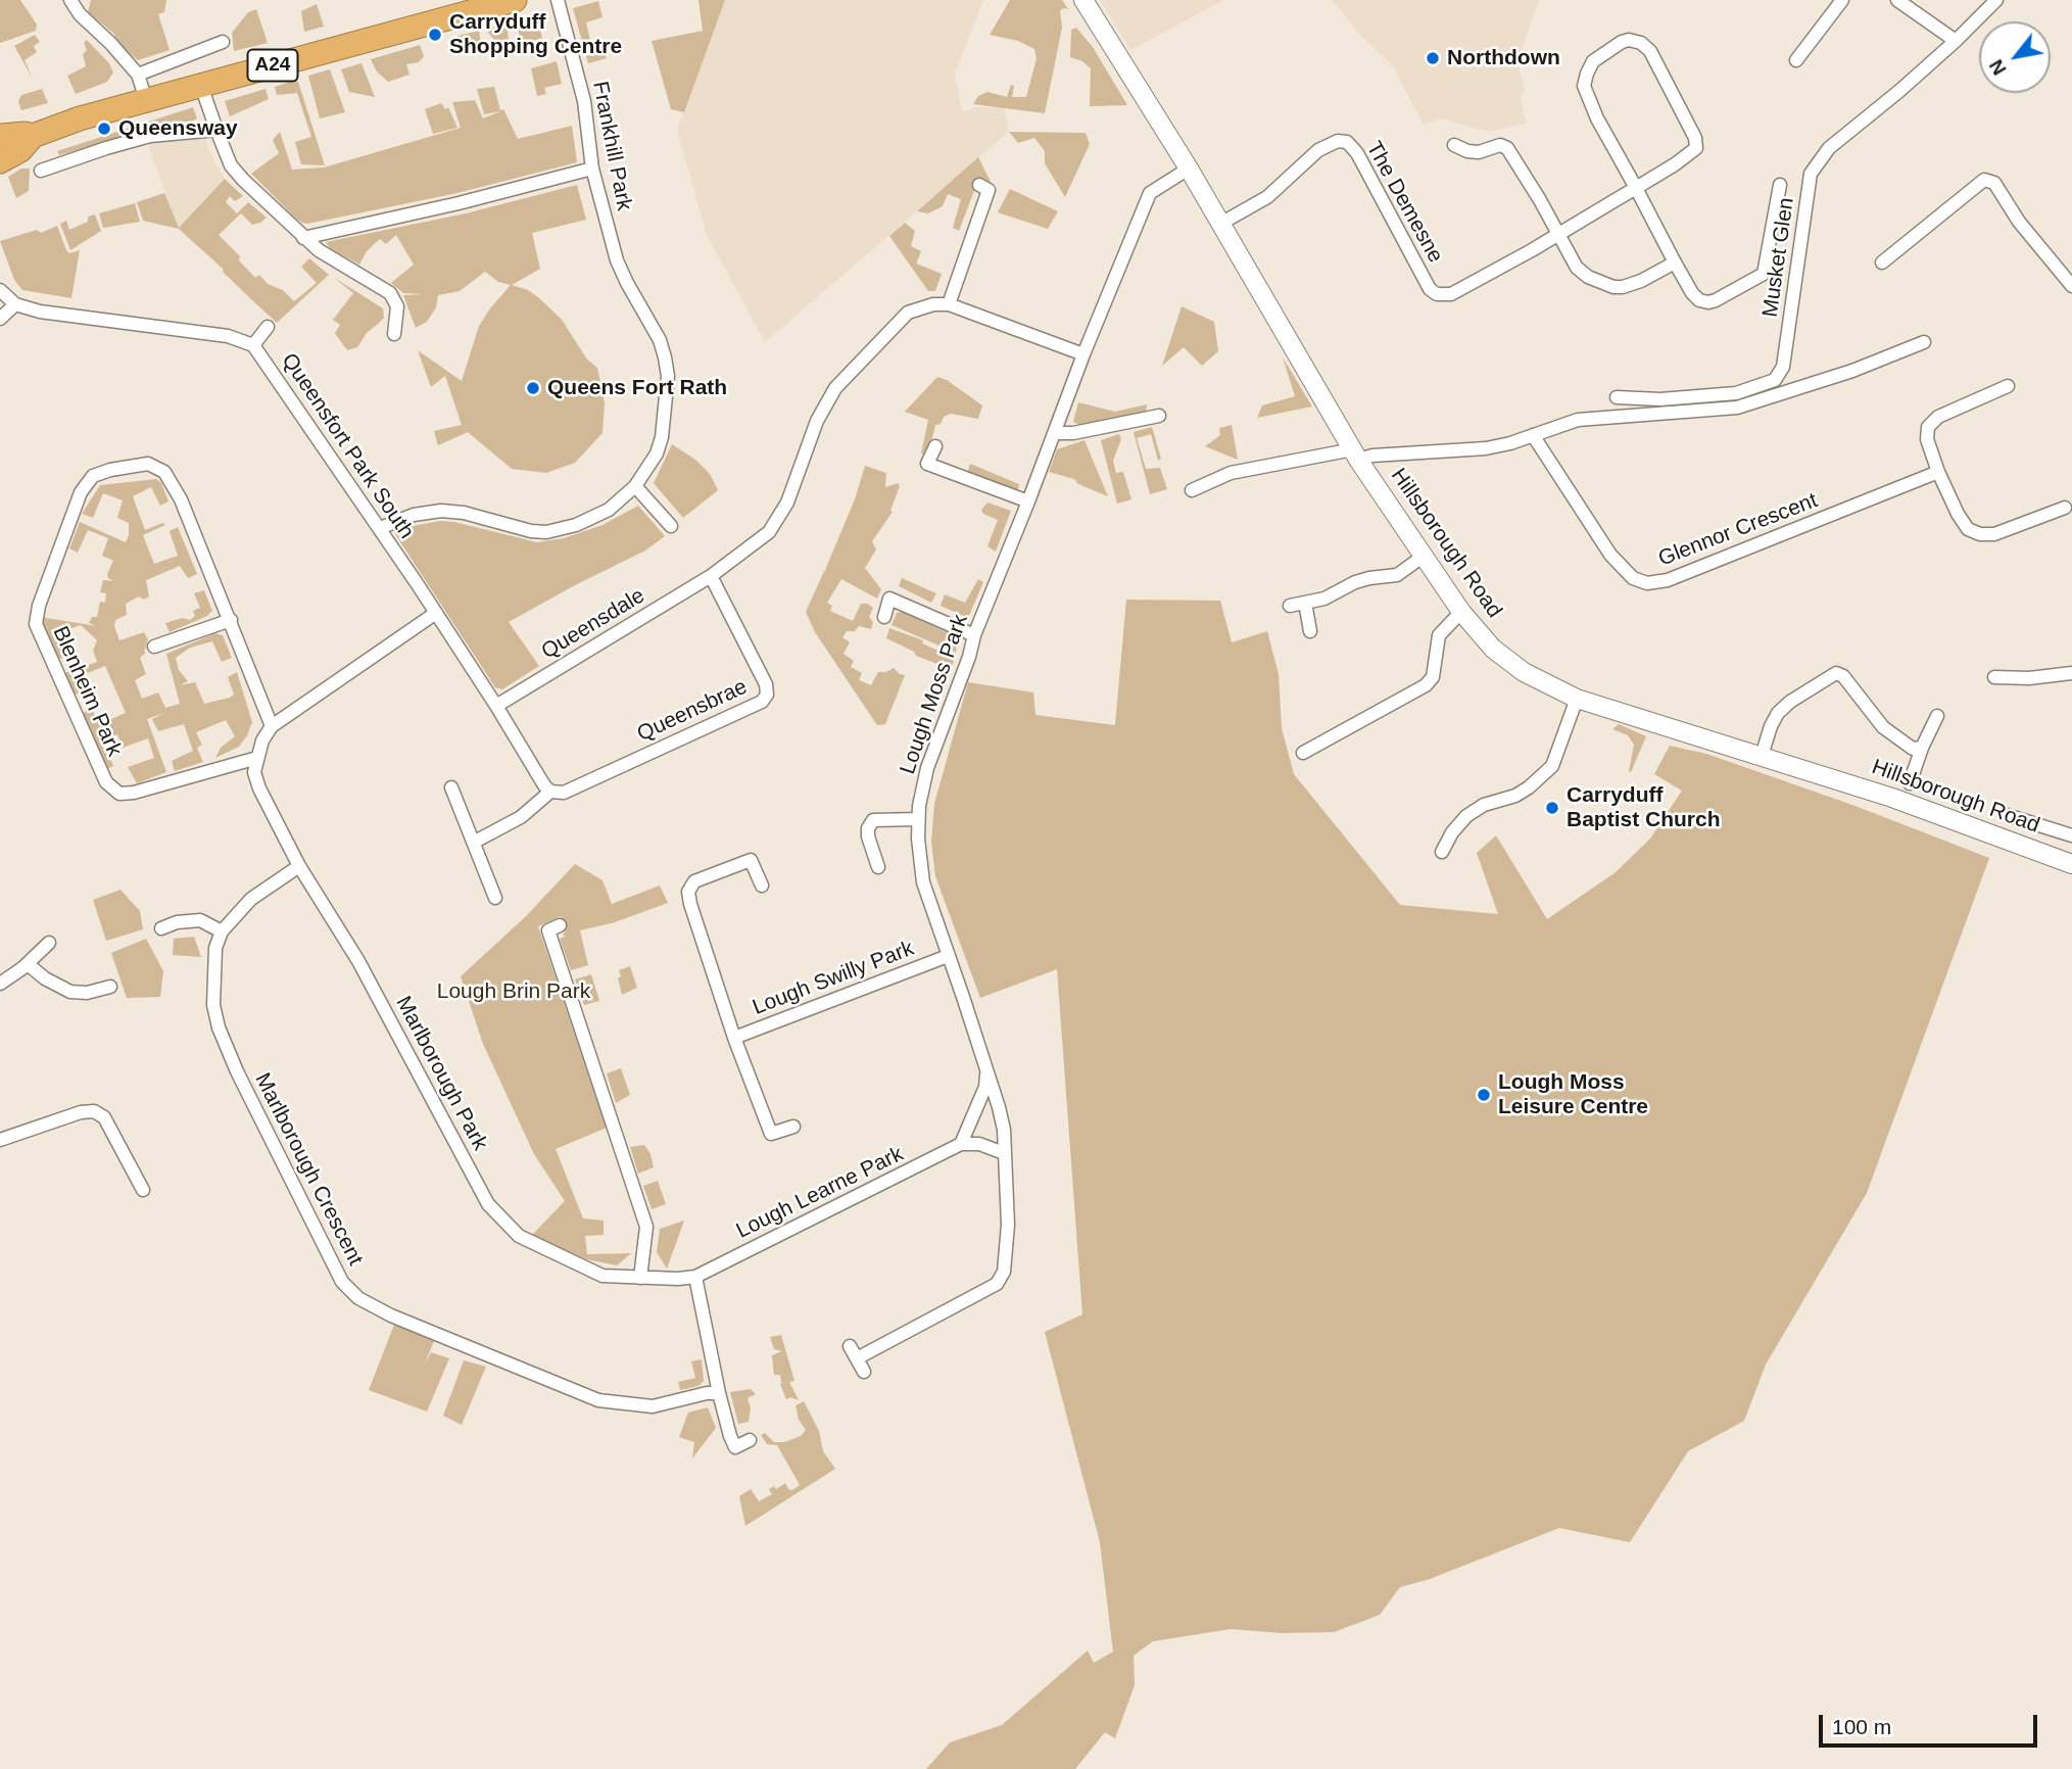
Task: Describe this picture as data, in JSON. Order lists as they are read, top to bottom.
{
  "streets": {
    "highway": ["A24"],
    "main road": ["Hillsborough Road"],
    "street": [
      "Frankhill Park",
      "The Demesne",
      "Musket Glen",
      "Queensfort Park South",
      "Glennor Crescent",
      "Queensdale",
      "Blenheim Park",
      "Lough Moss Park",
      "Queensbrae",
      "Lough Swilly Park",
      "Marlborough Park",
      "Marlborough Crescent",
      "Lough Learne Park"
    ]
  },
  "crossings": [
    ["Frankhill Park", "Queensfort Park South"],
    ["The Demesne", "Hillsborough Road"],
    ["Queensfort Park South", "Queensdale"],
    ["Queensfort Park South", "Queensbrae"],
    ["Hillsborough Road", "Lough Moss Park"],
    ["Queensdale", "Queensbrae"],
    ["Blenheim Park", "Marlborough Park"],
    ["Lough Moss Park", "Lough Swilly Park"],
    ["Marlborough Park", "Lough Learne Park"]
  ],
  "parks": ["Lough Brin Park"],
  "places": [
    "Carryduff Shopping Centre",
    "Northdown",
    "Queensway",
    "Queens Fort Rath",
    "Carryduff Baptist Church",
    "Lough Moss Leisure Centre"
  ],
  "scale_bar": "100 m",
  "north": "bottom left"
}
